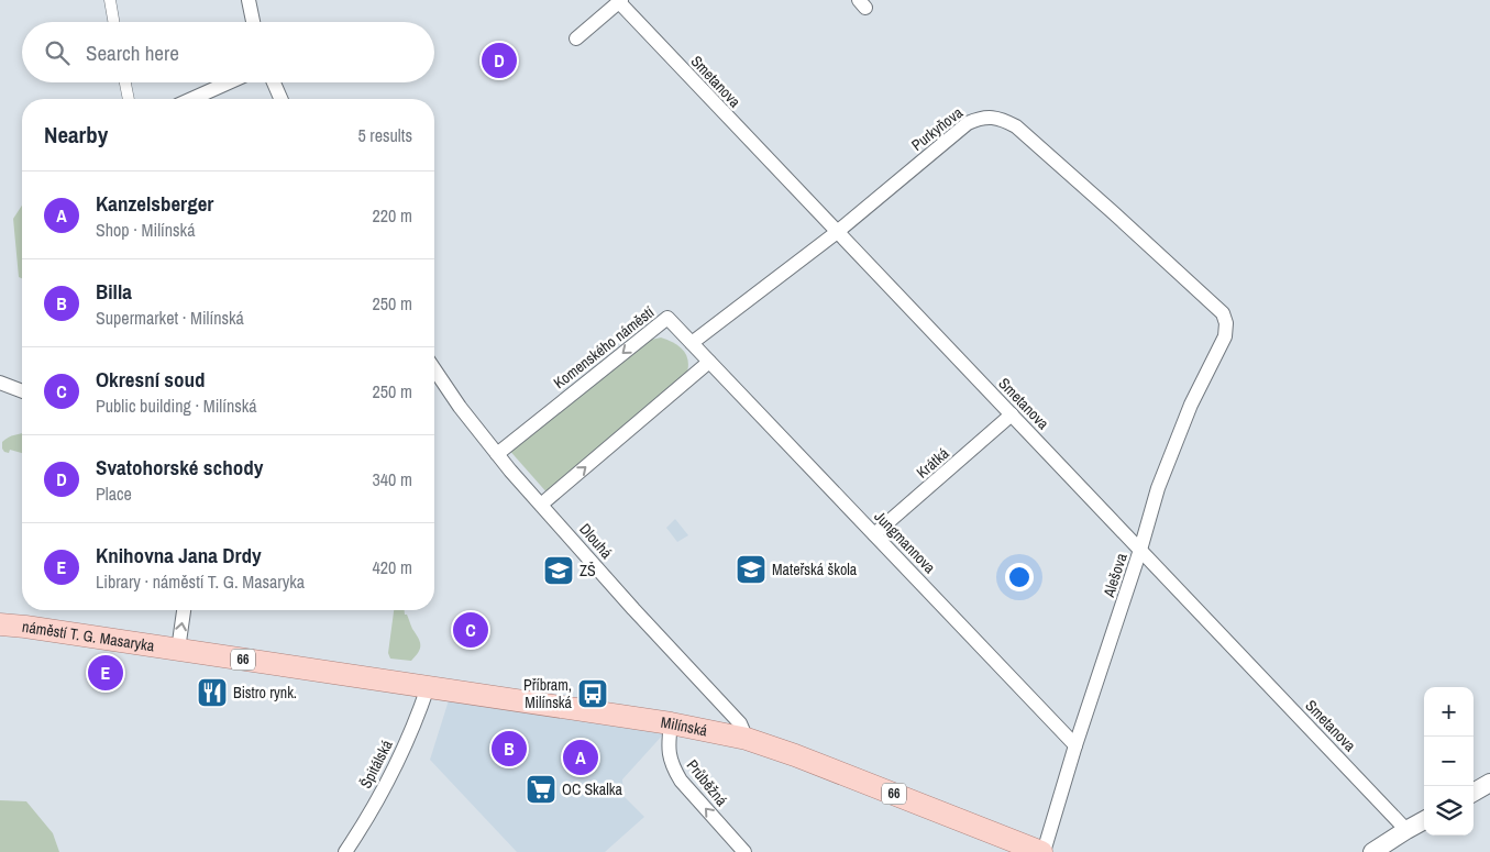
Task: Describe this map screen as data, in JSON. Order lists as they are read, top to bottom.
{
  "streets": {
    "main road": ["náměstí T. G. Masaryka", "66", "Milínská"],
    "street": [
      "Smetanova",
      "Purkyňova",
      "Komenského náměstí",
      "Krátká",
      "Dlouhá",
      "Jungmannova",
      "Alešova",
      "Špitálská",
      "Průběžná"
    ]
  },
  "crossings": [
    ["Smetanova", "Purkyňova"],
    ["Smetanova", "Krátká"],
    ["Smetanova", "Alešova"],
    ["Purkyňova", "Komenského náměstí"],
    ["Purkyňova", "Alešova"],
    ["Komenského náměstí", "Dlouhá"],
    ["Komenského náměstí", "Jungmannova"],
    ["Krátká", "Jungmannova"],
    ["Dlouhá", "Milínská"],
    ["Jungmannova", "Alešova"],
    ["Alešova", "Milínská"],
    ["náměstí T. G. Masaryka", "Milínská"],
    ["Milínská", "Špitálská"],
    ["Milínská", "Průběžná"]
  ],
  "one_way": ["Průběžná"],
  "places": {
    "school or university": ["Mateřská škola", "ZŠ"],
    "restaurant": ["Bistro rynk."],
    "bus stop": ["Příbram, Milínská"],
    "supermarket": ["OC Skalka"]
  },
  "page": {
    "search": "Search here",
    "pins": [
      "D",
      "C",
      "E",
      "B",
      "A"
    ],
    "heading": ["Nearby", "5 results"],
    "list": [
      {
        "mark": "A",
        "name": "Kanzelsberger",
        "note": "Shop · Milínská",
        "value": "220 m"
      },
      {
        "mark": "B",
        "name": "Billa",
        "note": "Supermarket · Milínská",
        "value": "250 m"
      },
      {
        "mark": "C",
        "name": "Okresní soud",
        "note": "Public building · Milínská",
        "value": "250 m"
      },
      {
        "mark": "D",
        "name": "Svatohorské schody",
        "note": "Place",
        "value": "340 m"
      },
      {
        "mark": "E",
        "name": "Knihovna Jana Drdy",
        "note": "Library · náměstí T. G. Masaryka",
        "value": "420 m"
      }
    ],
    "map_buttons": ["+", "−"]
  }
}
